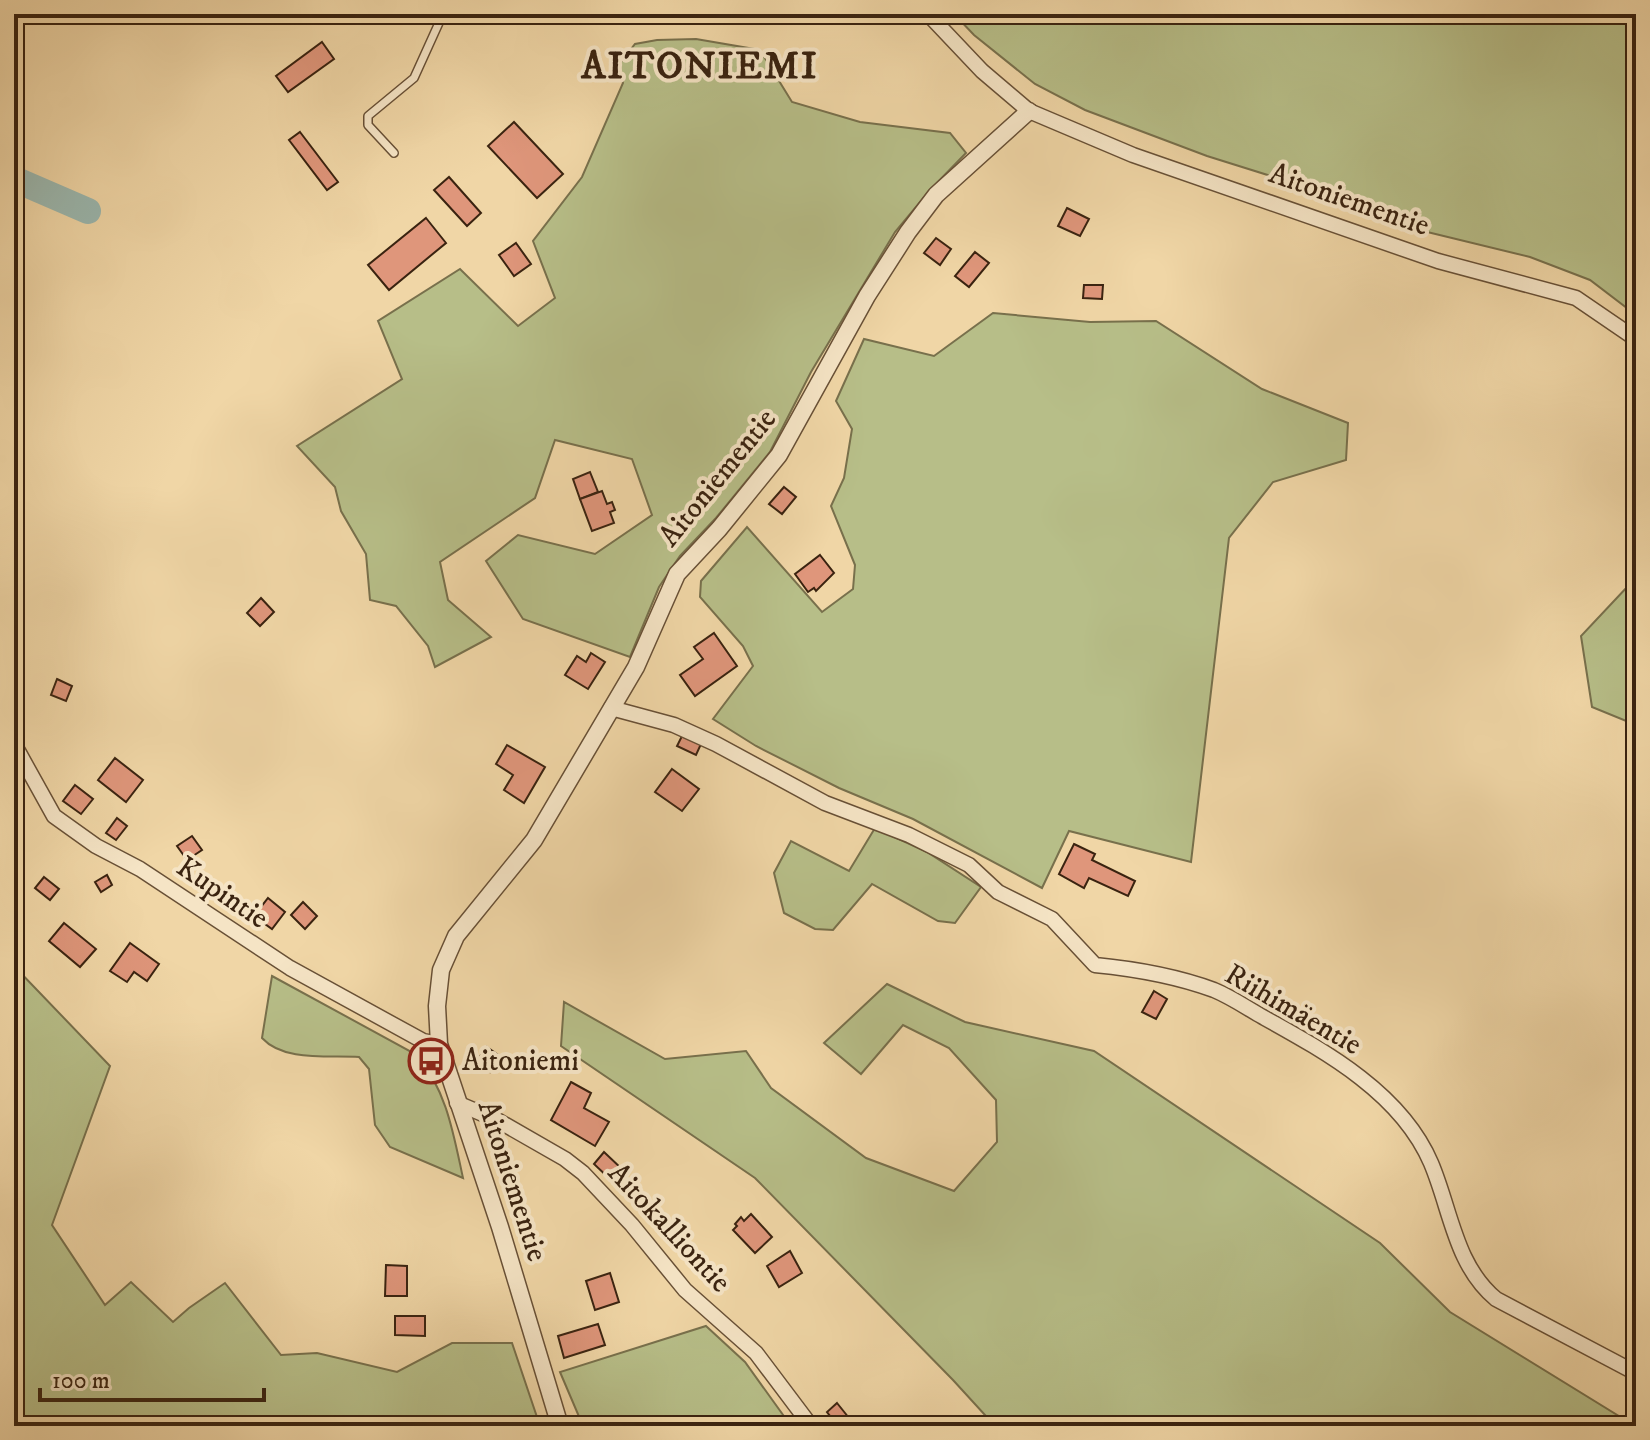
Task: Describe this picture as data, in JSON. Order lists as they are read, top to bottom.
{
  "streets": {
    "street": [
      "Aitoniementie",
      "Kupintie",
      "Riihimäentie",
      "Aitokalliontie"
    ]
  },
  "crossings": [
    ["Aitoniementie", "Kupintie"],
    ["Aitoniementie", "Riihimäentie"],
    ["Aitoniementie", "Aitokalliontie"]
  ],
  "districts": ["AITONIEMI"],
  "places": {
    "bus stop": ["Aitoniemi"]
  },
  "scale_bar": "100 m"
}
